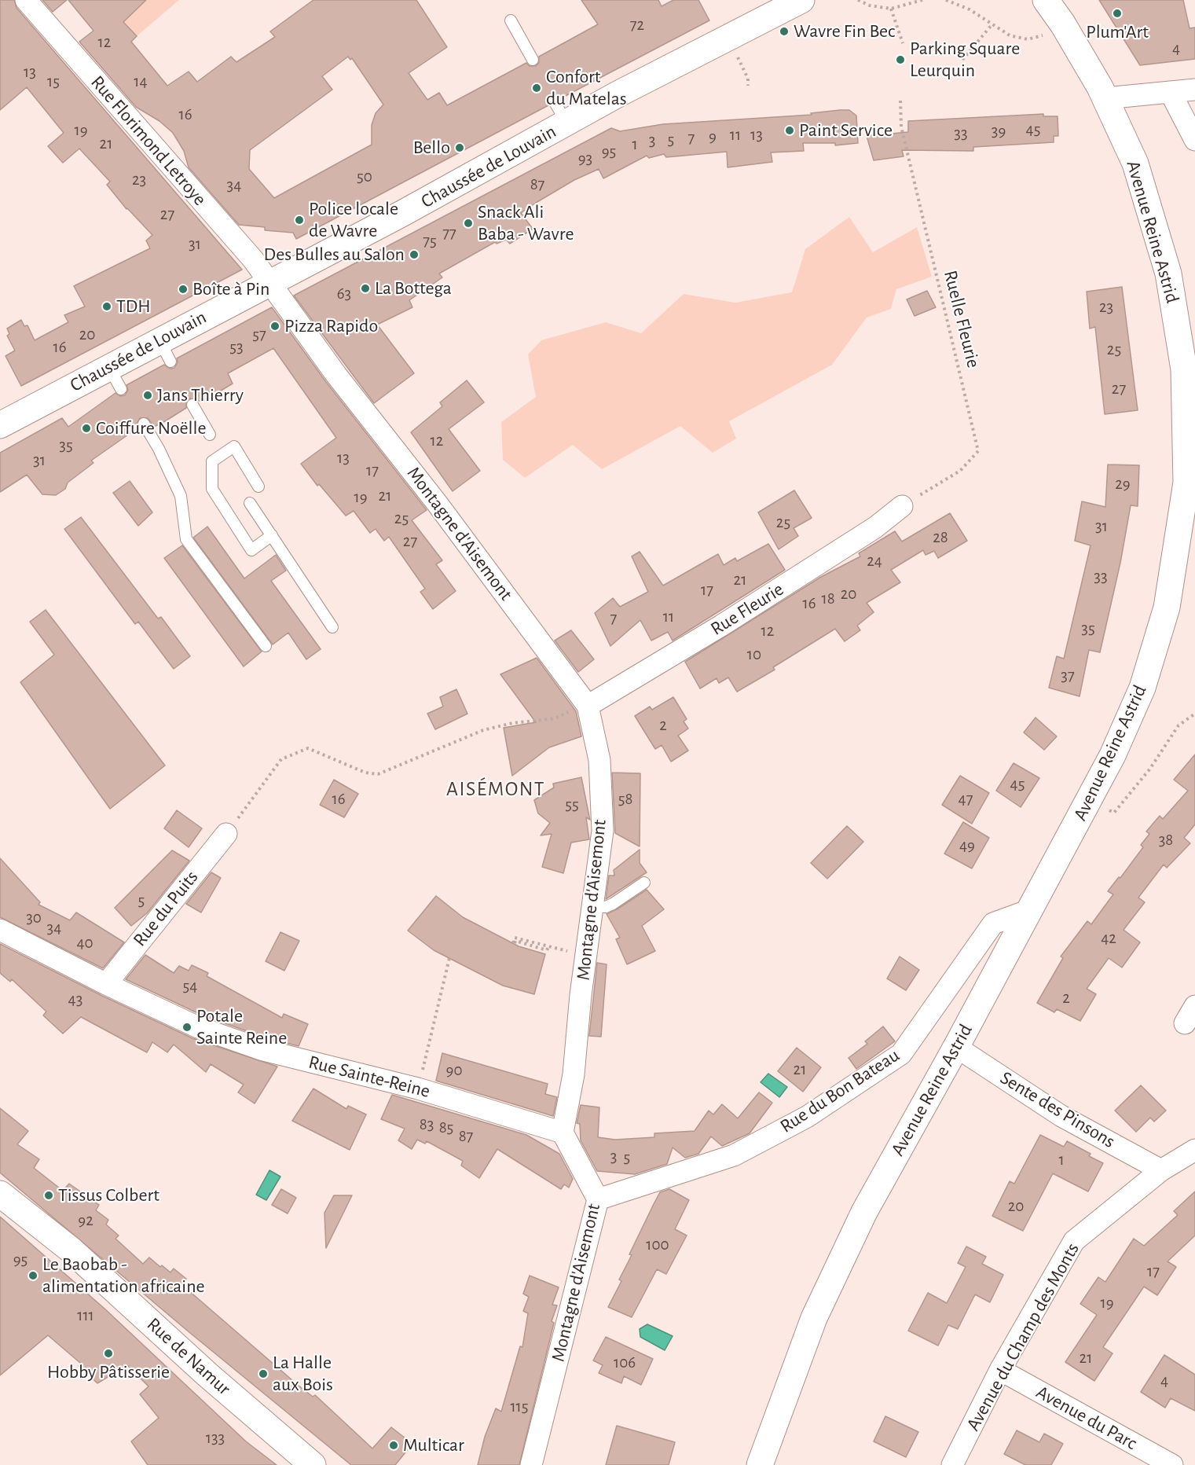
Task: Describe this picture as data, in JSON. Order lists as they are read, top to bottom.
{
  "streets": {
    "main road": ["Chaussée de Louvain", "Avenue Reine Astrid", "Rue de Namur"],
    "street": [
      "Rue Florimond Letroye",
      "Montagne d'Aisemont",
      "Rue Fleurie",
      "Rue du Puits",
      "Rue Sainte-Reine",
      "Rue du Bon Bateau",
      "Sente des Pinsons",
      "Avenue du Champ des Monts",
      "Avenue du Parc"
    ],
    "path": ["Ruelle Fleurie"]
  },
  "crossings": [
    ["Rue Florimond Letroye", "Chaussée de Louvain"],
    ["Rue Florimond Letroye", "Montagne d'Aisemont"],
    ["Chaussée de Louvain", "Montagne d'Aisemont"],
    ["Avenue Reine Astrid", "Rue du Bon Bateau"],
    ["Avenue Reine Astrid", "Sente des Pinsons"],
    ["Ruelle Fleurie", "Rue Fleurie"],
    ["Montagne d'Aisemont", "Rue Fleurie"],
    ["Montagne d'Aisemont", "Rue Sainte-Reine"],
    ["Montagne d'Aisemont", "Rue du Bon Bateau"],
    ["Rue du Puits", "Rue Sainte-Reine"],
    ["Sente des Pinsons", "Avenue du Champ des Monts"],
    ["Avenue du Champ des Monts", "Avenue du Parc"]
  ],
  "districts": ["AISÉMONT"],
  "places": [
    "Plum'Art",
    "Wavre Fin Bec",
    "Parking Square Leurquin",
    "Confort du Matelas",
    "Paint Service",
    "Bello",
    "Police locale de Wavre",
    "Snack Ali Baba - Wavre",
    "Des Bulles au Salon",
    "La Bottega",
    "Boîte à Pin",
    "TDH",
    "Pizza Rapido",
    "Jans Thierry",
    "Coiffure Noëlle",
    "Potale Sainte Reine",
    "Tissus Colbert",
    "Le Baobab - alimentation africaine",
    "Hobby Pâtisserie",
    "La Halle aux Bois",
    "Multicar"
  ],
  "house_numbers": [
    "72",
    "12",
    "4",
    "13",
    "15",
    "14",
    "16",
    "45",
    "19",
    "39",
    "33",
    "11",
    "13",
    "9",
    "7",
    "5",
    "3",
    "21",
    "1",
    "95",
    "93",
    "50",
    "23",
    "87",
    "34",
    "27",
    "77",
    "75",
    "31",
    "63",
    "23",
    "20",
    "57",
    "16",
    "53",
    "25",
    "27",
    "12",
    "35",
    "13",
    "31",
    "17",
    "29",
    "21",
    "19",
    "25",
    "25",
    "31",
    "28",
    "27",
    "24",
    "33",
    "21",
    "17",
    "20",
    "18",
    "16",
    "11",
    "7",
    "35",
    "12",
    "10",
    "37",
    "2",
    "45",
    "16",
    "58",
    "47",
    "55",
    "38",
    "49",
    "5",
    "30",
    "34",
    "42",
    "40",
    "54",
    "2",
    "43",
    "21",
    "90",
    "83",
    "85",
    "87",
    "3",
    "5",
    "1",
    "20",
    "92",
    "100",
    "95",
    "17",
    "19",
    "111",
    "21",
    "106",
    "4",
    "115",
    "133"
  ]
}
